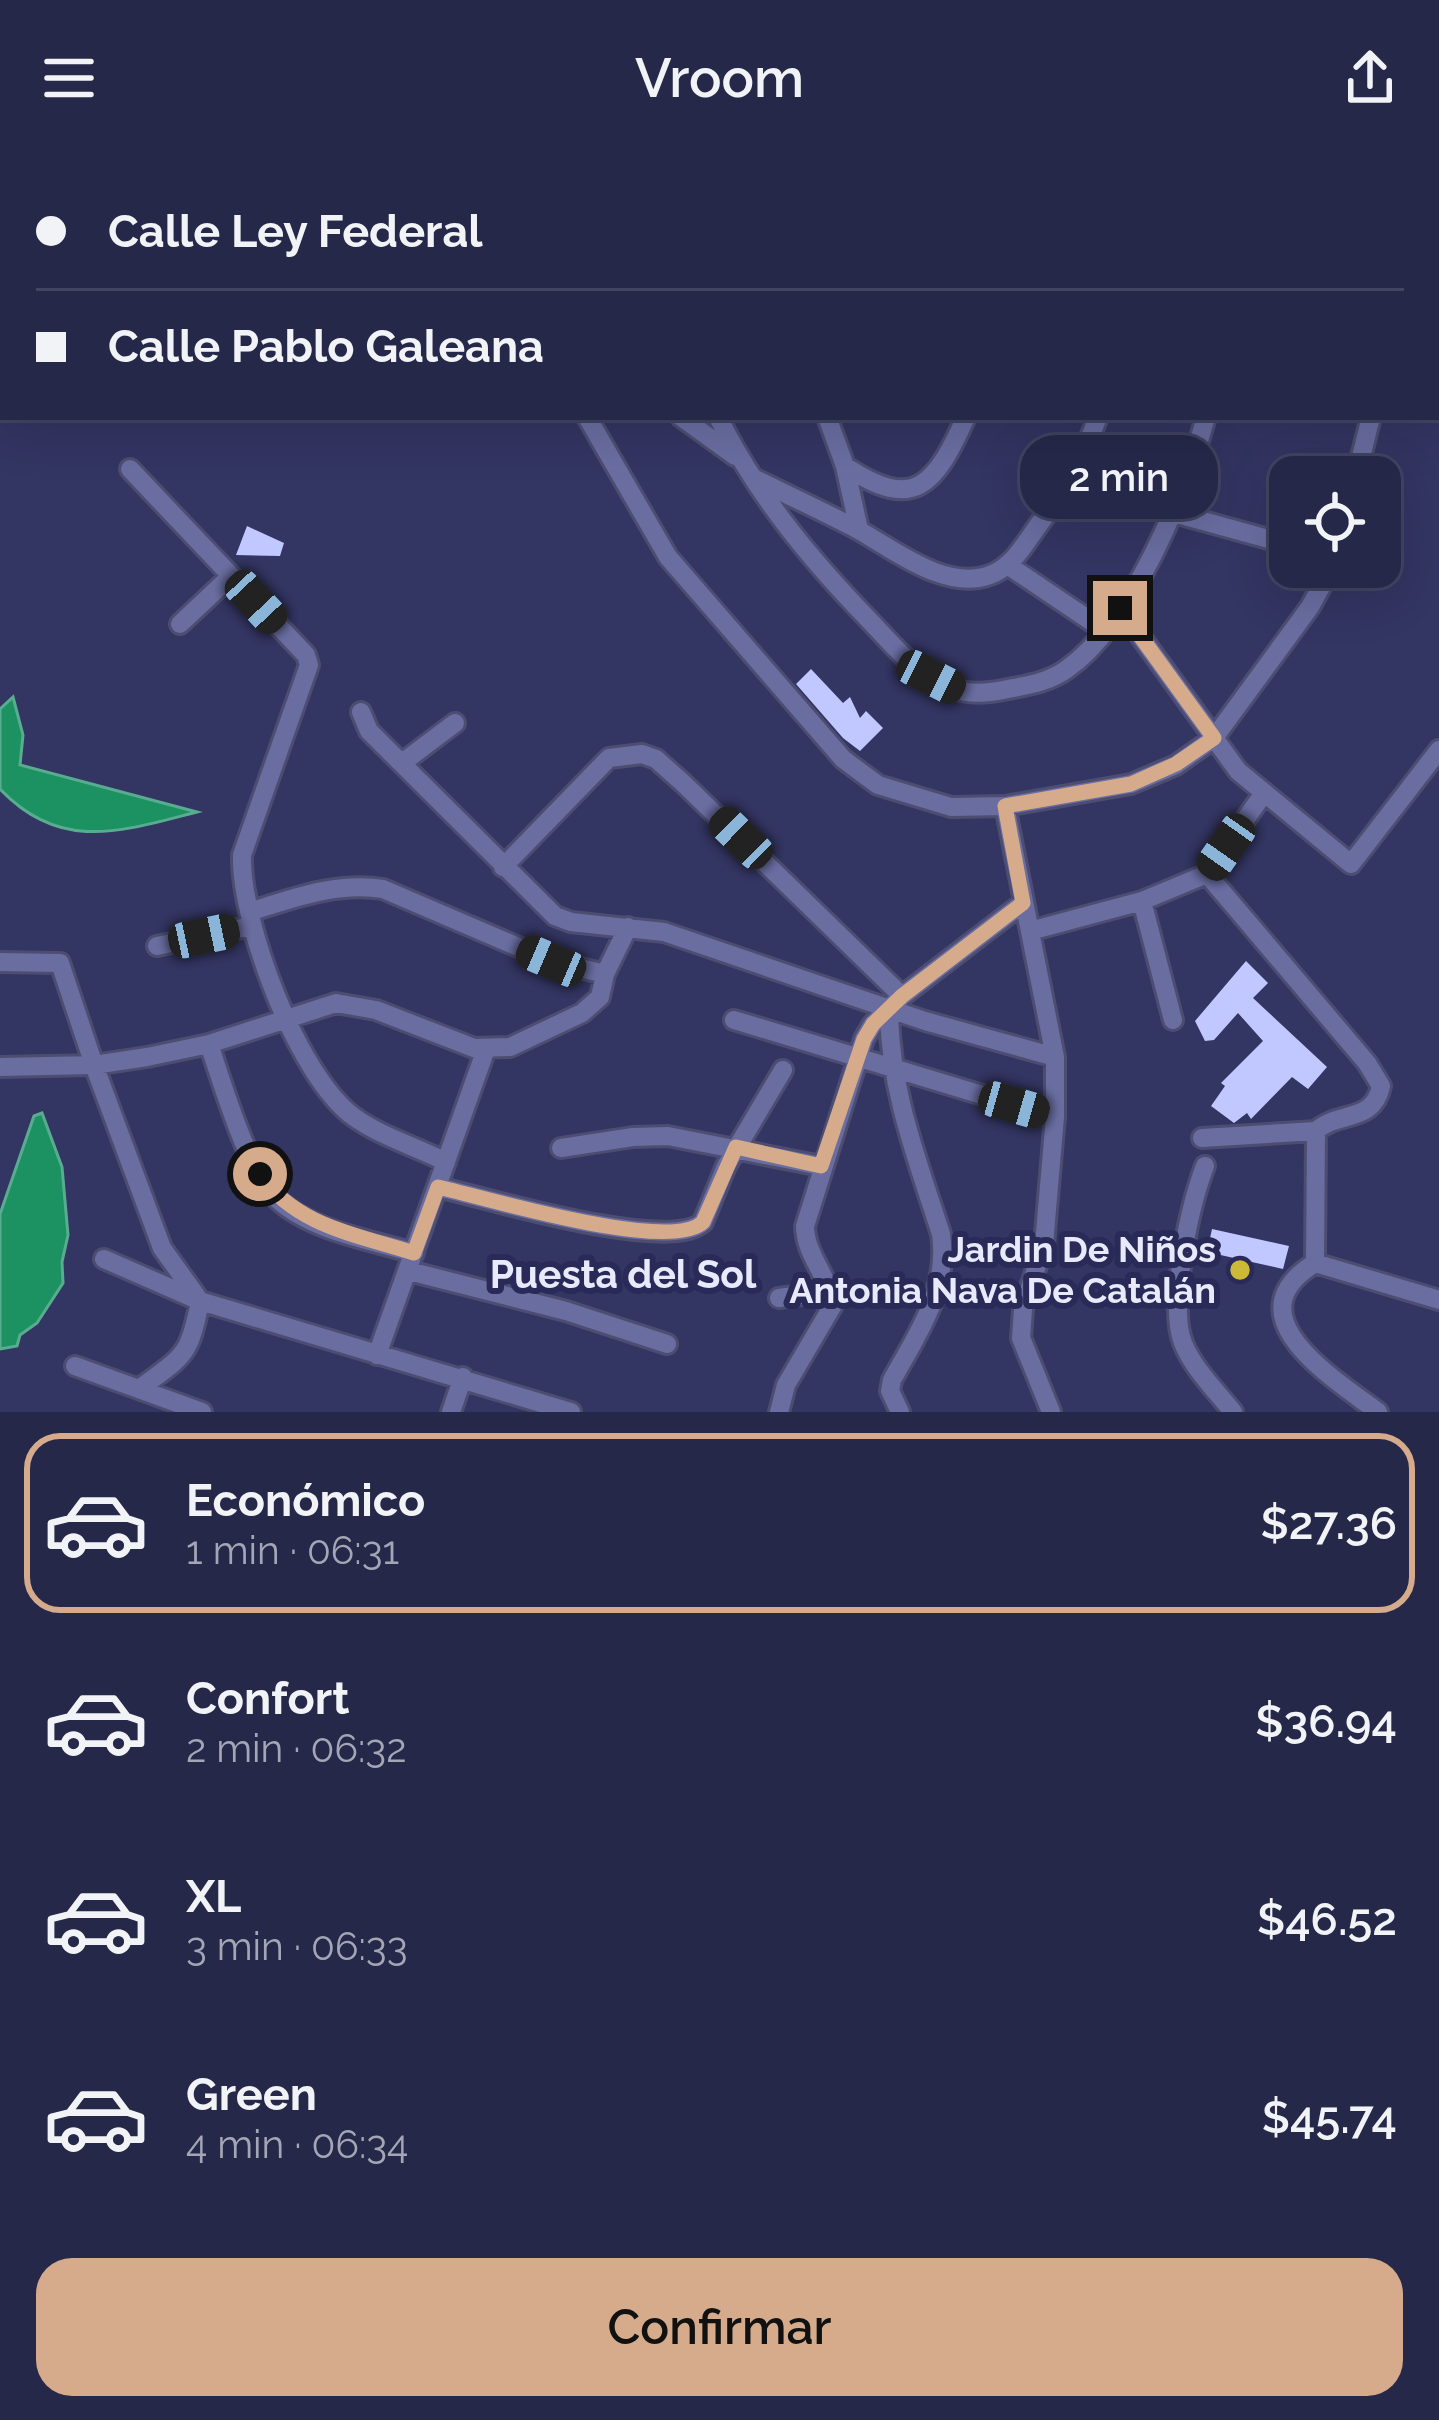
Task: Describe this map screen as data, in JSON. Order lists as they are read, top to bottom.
{
  "districts": ["Puesta del Sol"],
  "places": ["Jardin De Niños Antonia Nava De Catalán"],
  "page": {
    "header": "Vroom",
    "banner": ["Calle Ley Federal", "Calle Pablo Galeana"],
    "bubble": "2 min",
    "list": [
      {
        "name": "Económico",
        "note": "1 min · 06:31",
        "value": "$27.36"
      },
      {
        "name": "Confort",
        "note": "2 min · 06:32",
        "value": "$36.94"
      },
      {
        "name": "XL",
        "note": "3 min · 06:33",
        "value": "$46.52"
      },
      {
        "name": "Green",
        "note": "4 min · 06:34",
        "value": "$45.74"
      }
    ],
    "buttons": "Confirmar"
  }
}
